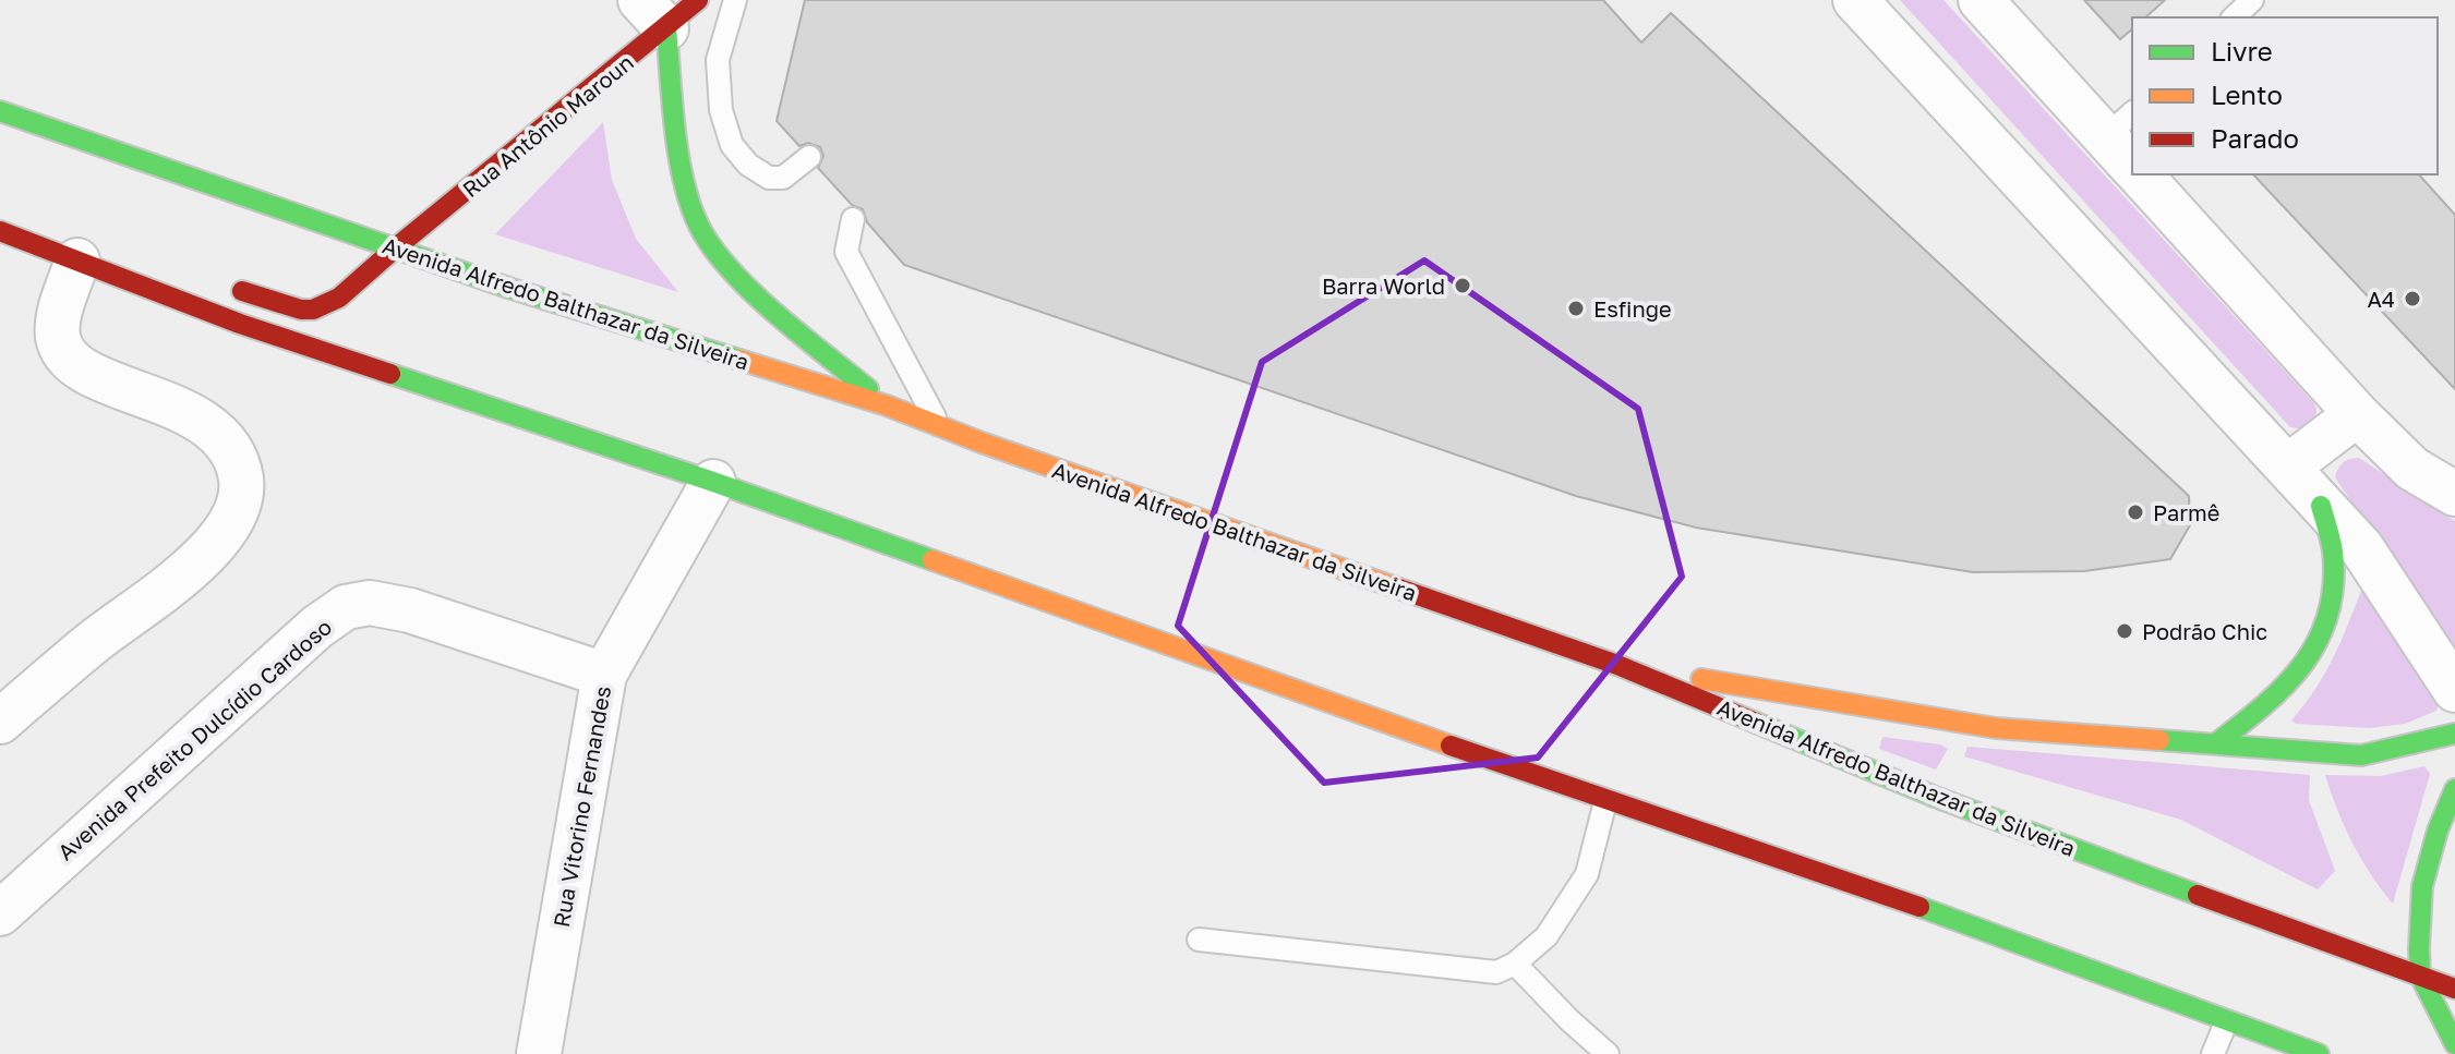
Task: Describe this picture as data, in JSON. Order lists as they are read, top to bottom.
{
  "streets": {
    "main road": ["Rua Antônio Maroun", "Avenida Alfredo Balthazar da Silveira"],
    "street": ["Avenida Prefeito Dulcídio Cardoso", "Rua Vitorino Fernandes"]
  },
  "crossings": [
    ["Rua Antônio Maroun", "Avenida Alfredo Balthazar da Silveira"],
    ["Avenida Prefeito Dulcídio Cardoso", "Rua Vitorino Fernandes"]
  ],
  "places": [
    "Barra World",
    "A4",
    "Esfinge",
    "Parmê",
    "Podrão Chic"
  ],
  "legend": ["Livre", "Lento", "Parado"]
}
